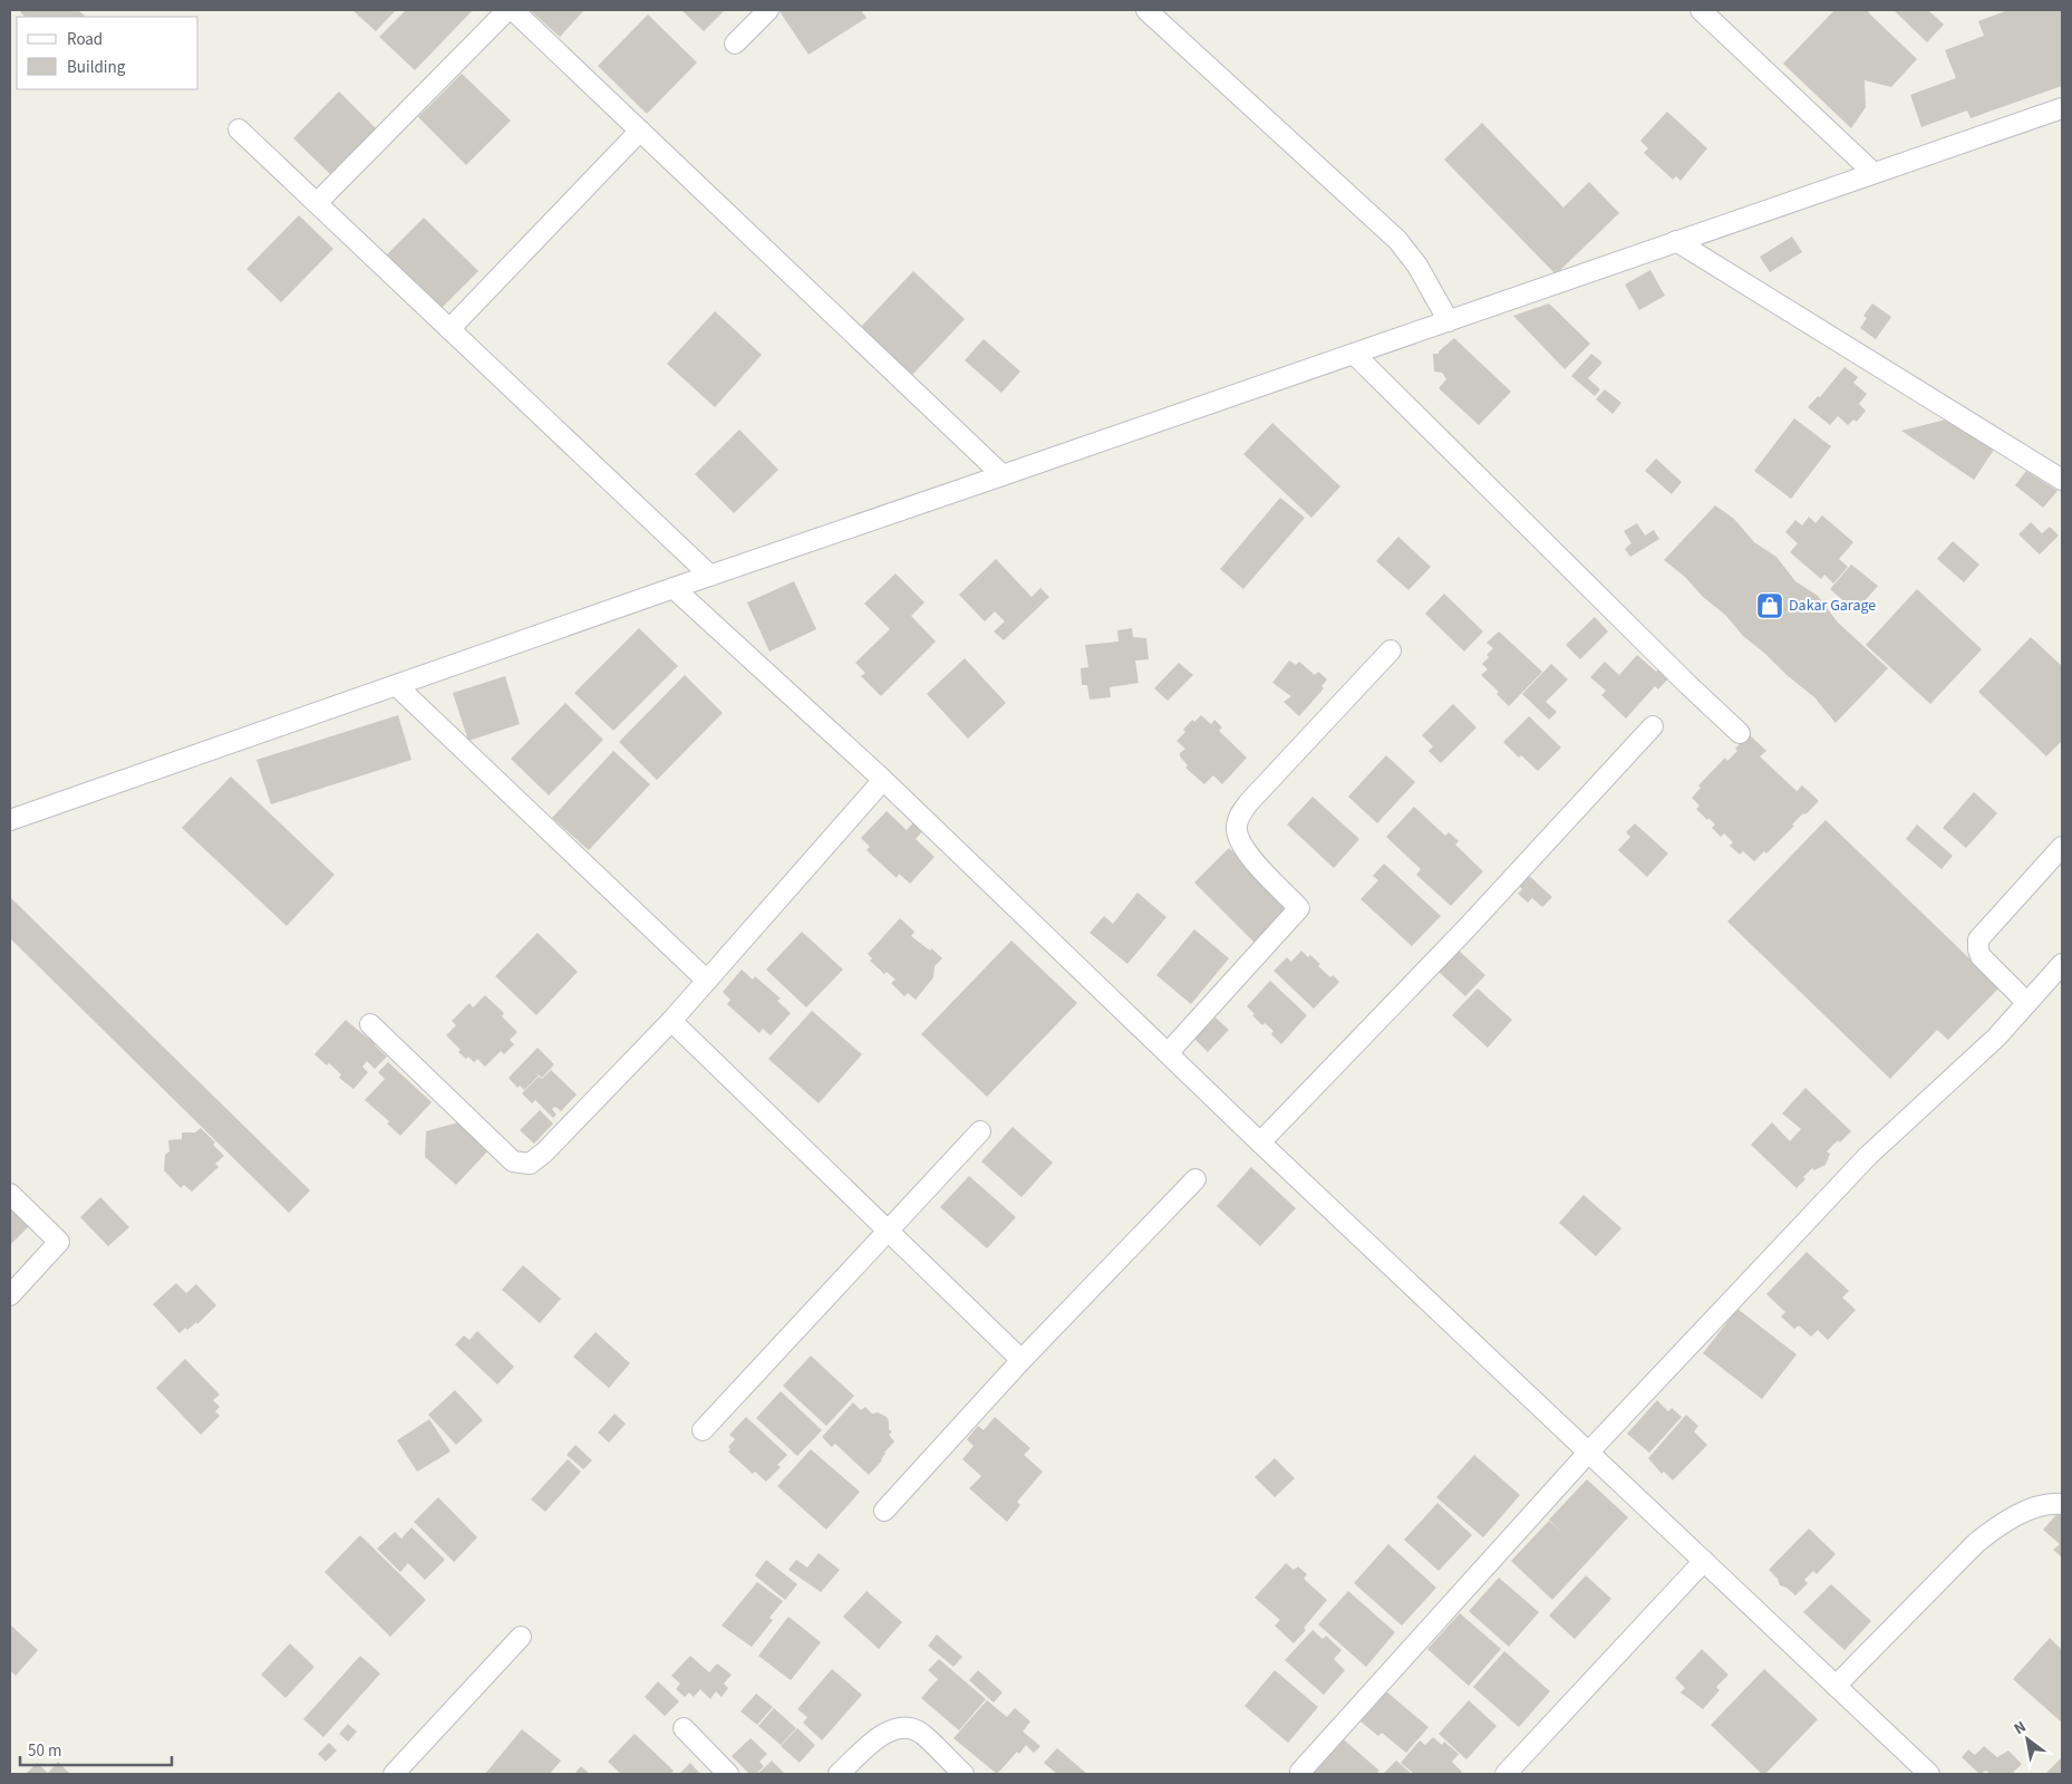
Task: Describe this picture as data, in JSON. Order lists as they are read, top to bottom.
{
  "places": {
    "shop": ["Dakar Garage"]
  },
  "legend": ["Road", "Building"],
  "scale_bar": "50 m",
  "north": "top left"
}
